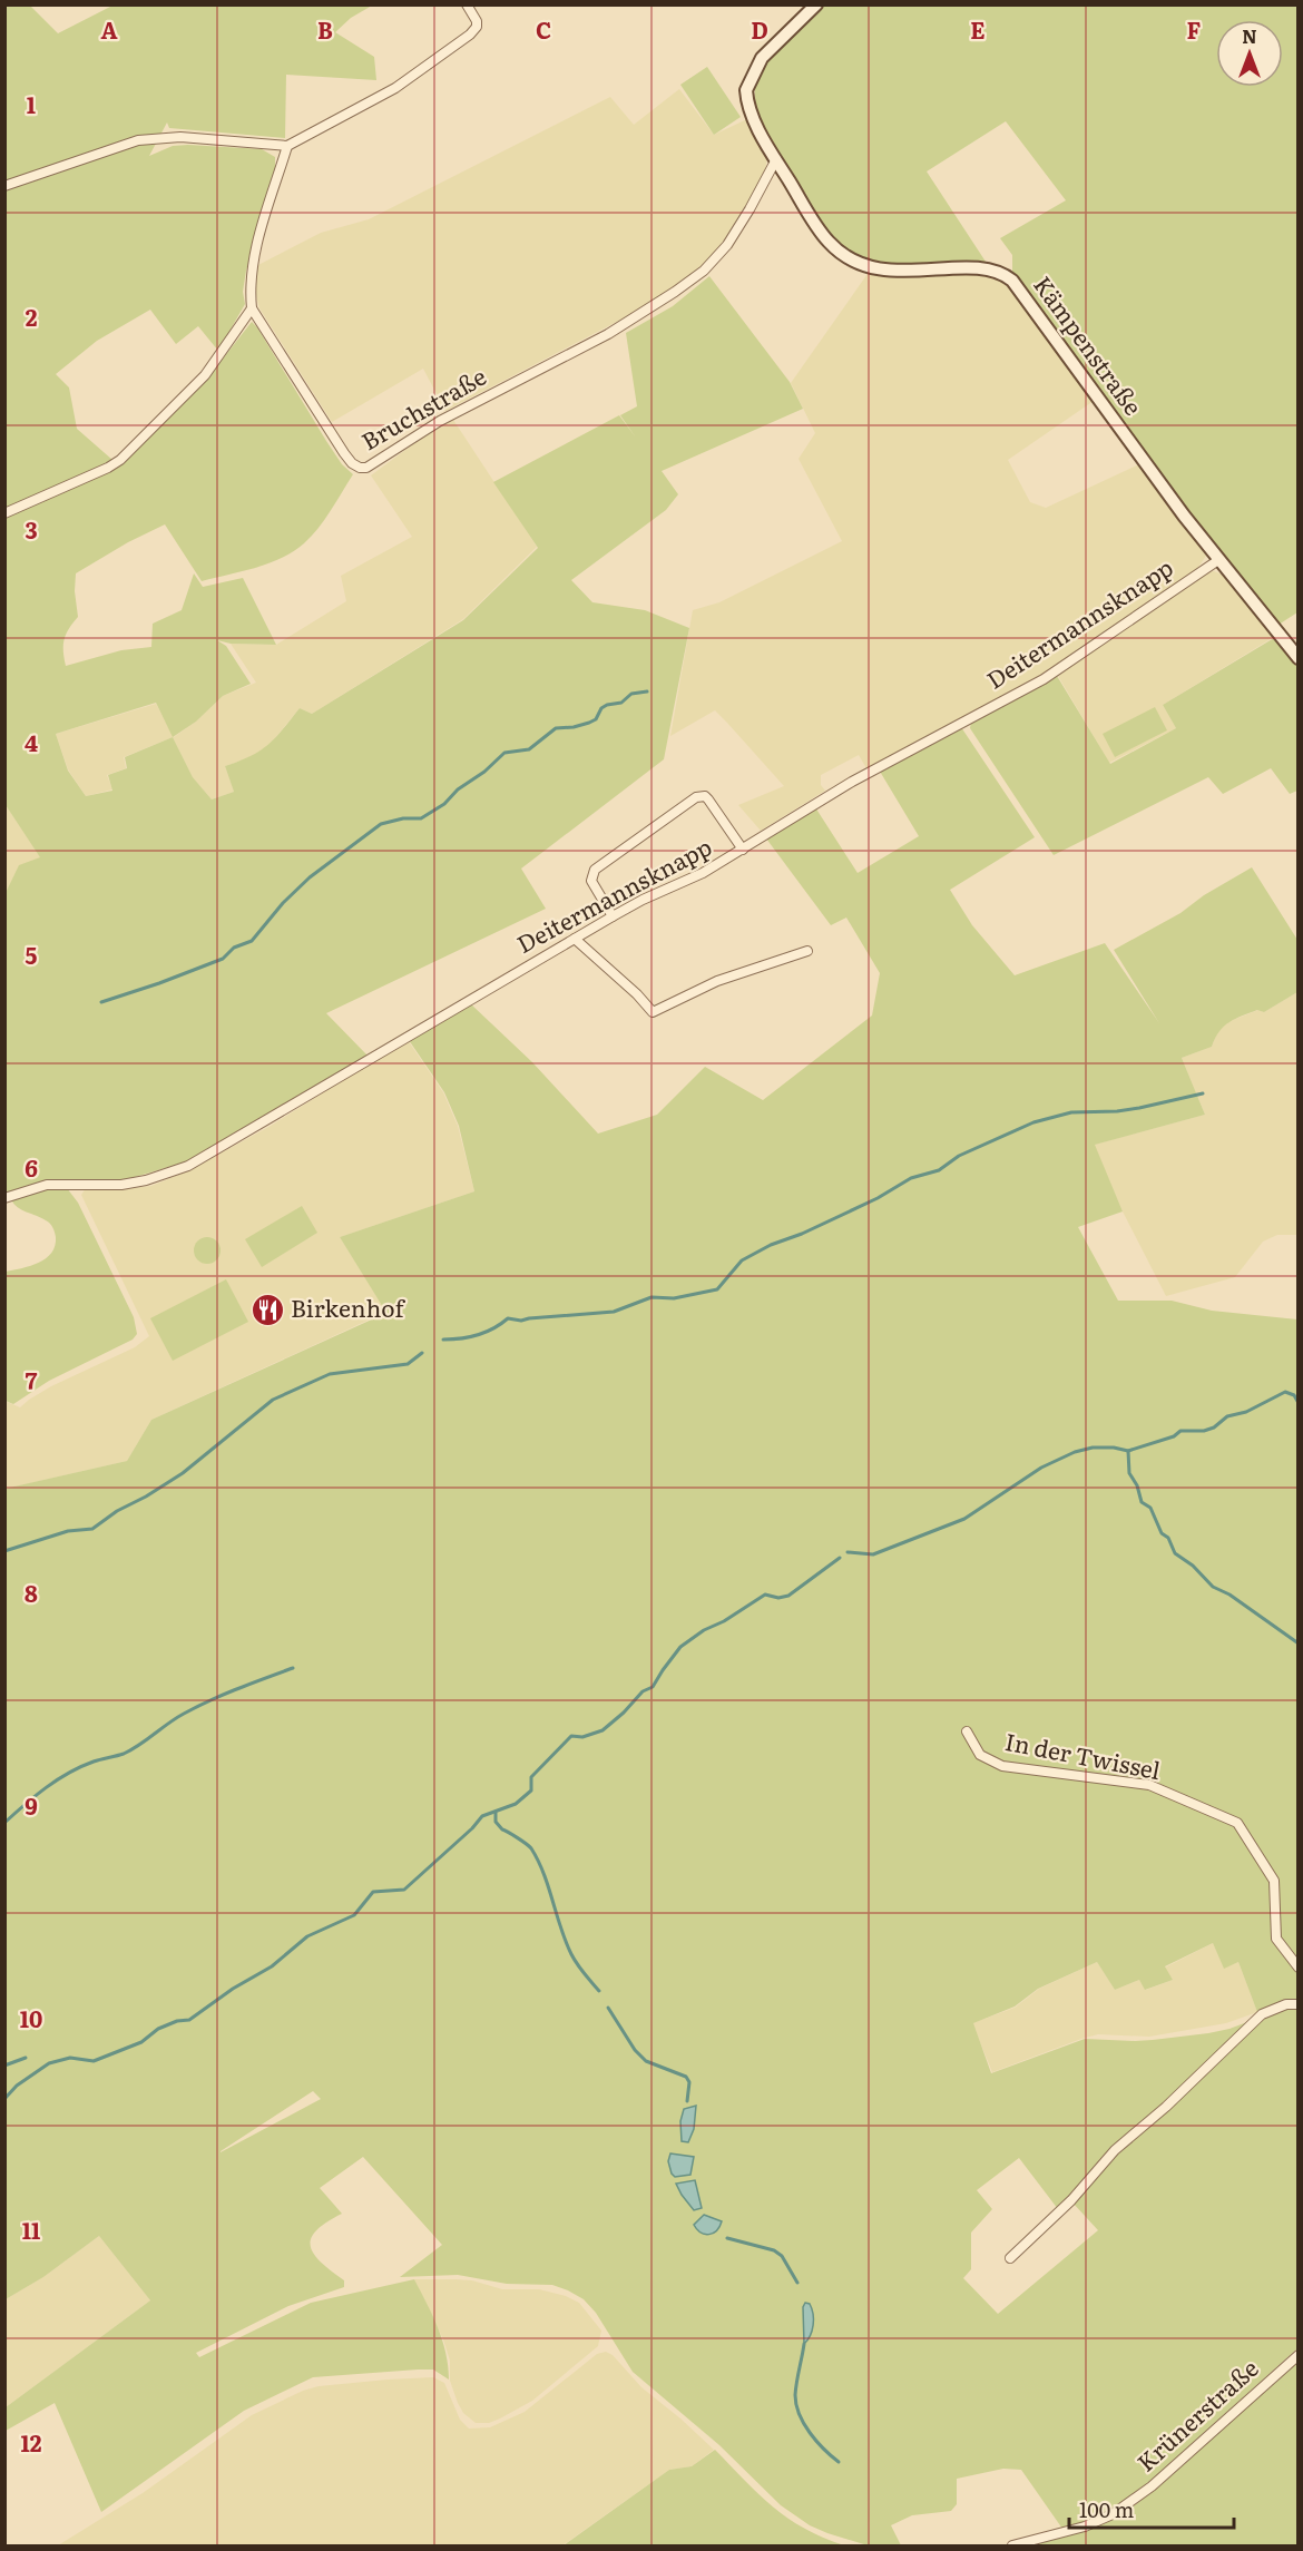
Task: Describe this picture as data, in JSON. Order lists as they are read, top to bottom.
{
  "streets": {
    "street": [
      "Kämpenstraße",
      "Bruchstraße",
      "Deitermannsknapp",
      "In der Twissel",
      "Krünerstraße"
    ]
  },
  "crossings": [
    ["Kämpenstraße", "Bruchstraße"],
    ["Kämpenstraße", "Deitermannsknapp"]
  ],
  "places": {
    "restaurant": ["Birkenhof"]
  },
  "scale_bar": "100 m",
  "north": "top",
  "grid": {
    "columns": [
      "A",
      "B",
      "C",
      "D",
      "E",
      "F"
    ],
    "rows": [
      "1",
      "2",
      "3",
      "4",
      "5",
      "6",
      "7",
      "8",
      "9",
      "10",
      "11",
      "12"
    ]
  }
}
